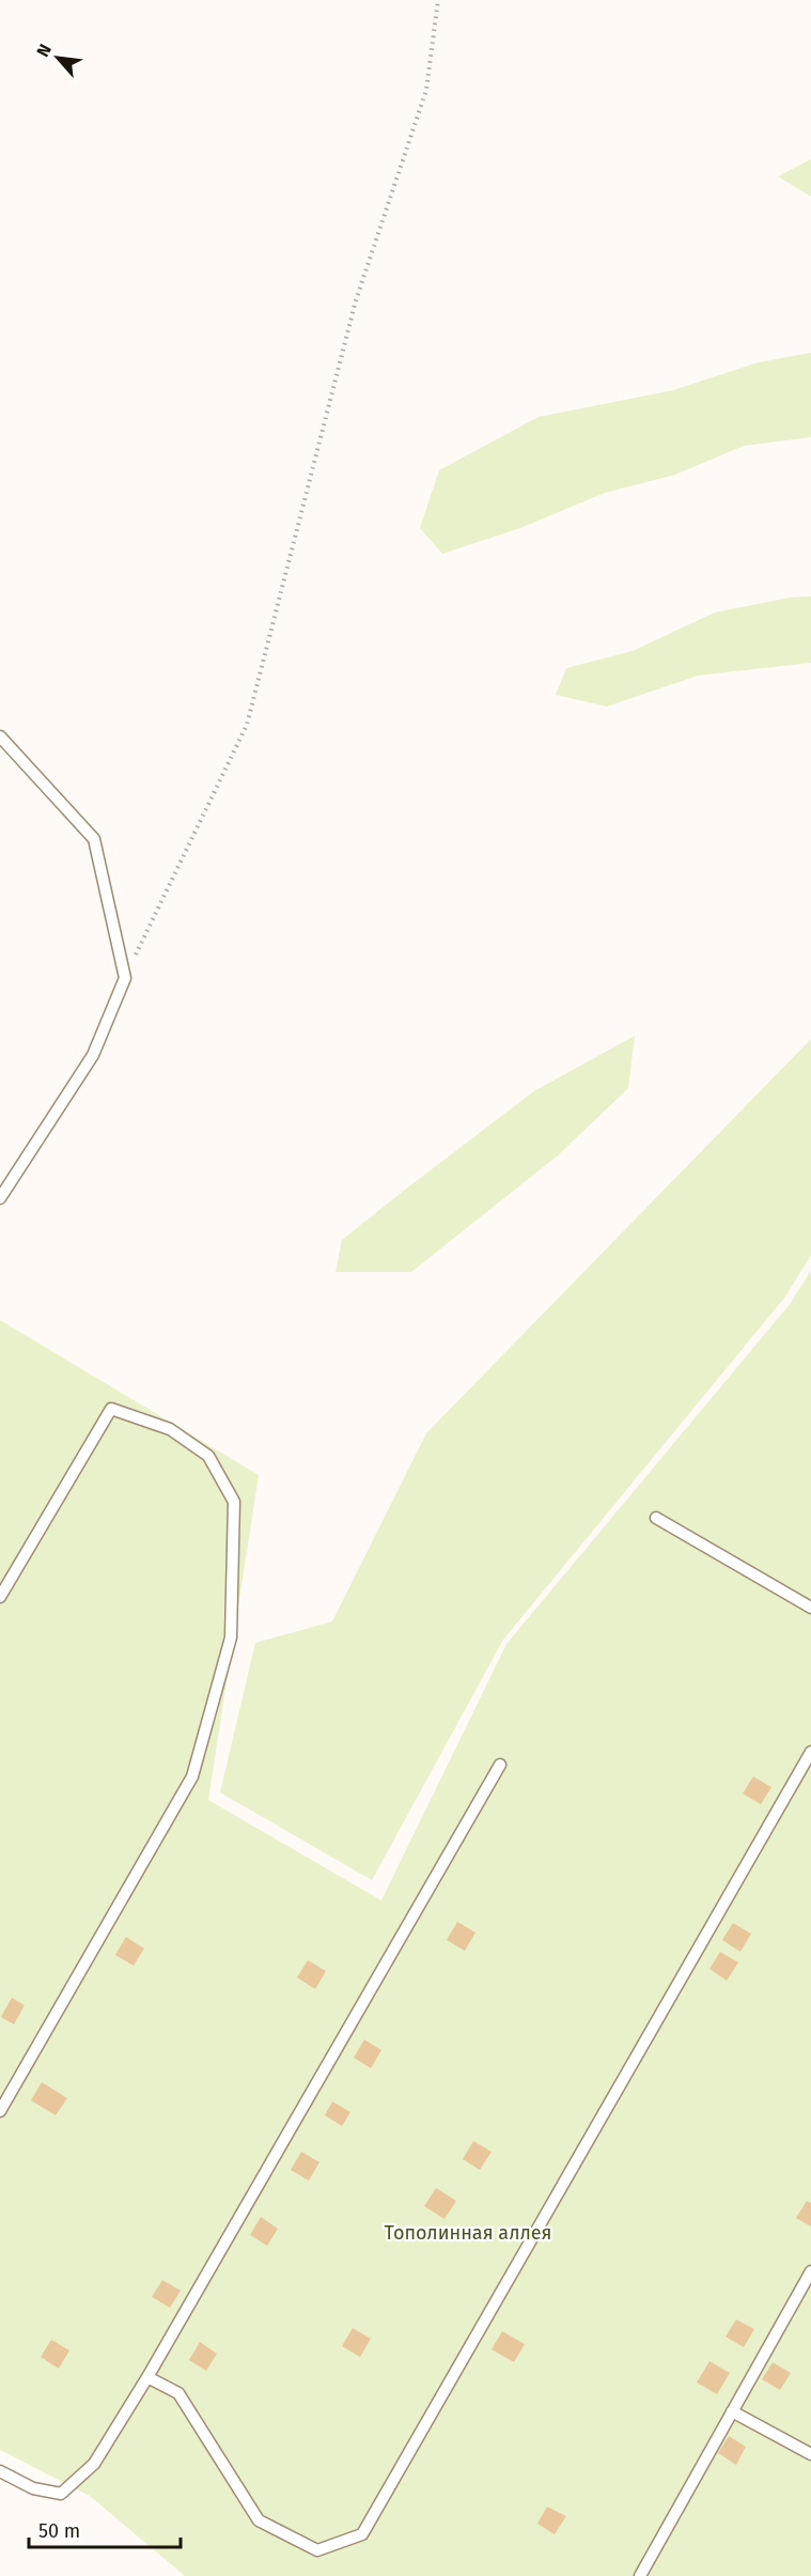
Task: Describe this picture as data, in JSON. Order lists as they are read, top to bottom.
{
  "parks": ["Тополинная аллея"],
  "scale_bar": "50 m",
  "north": "top left"
}
